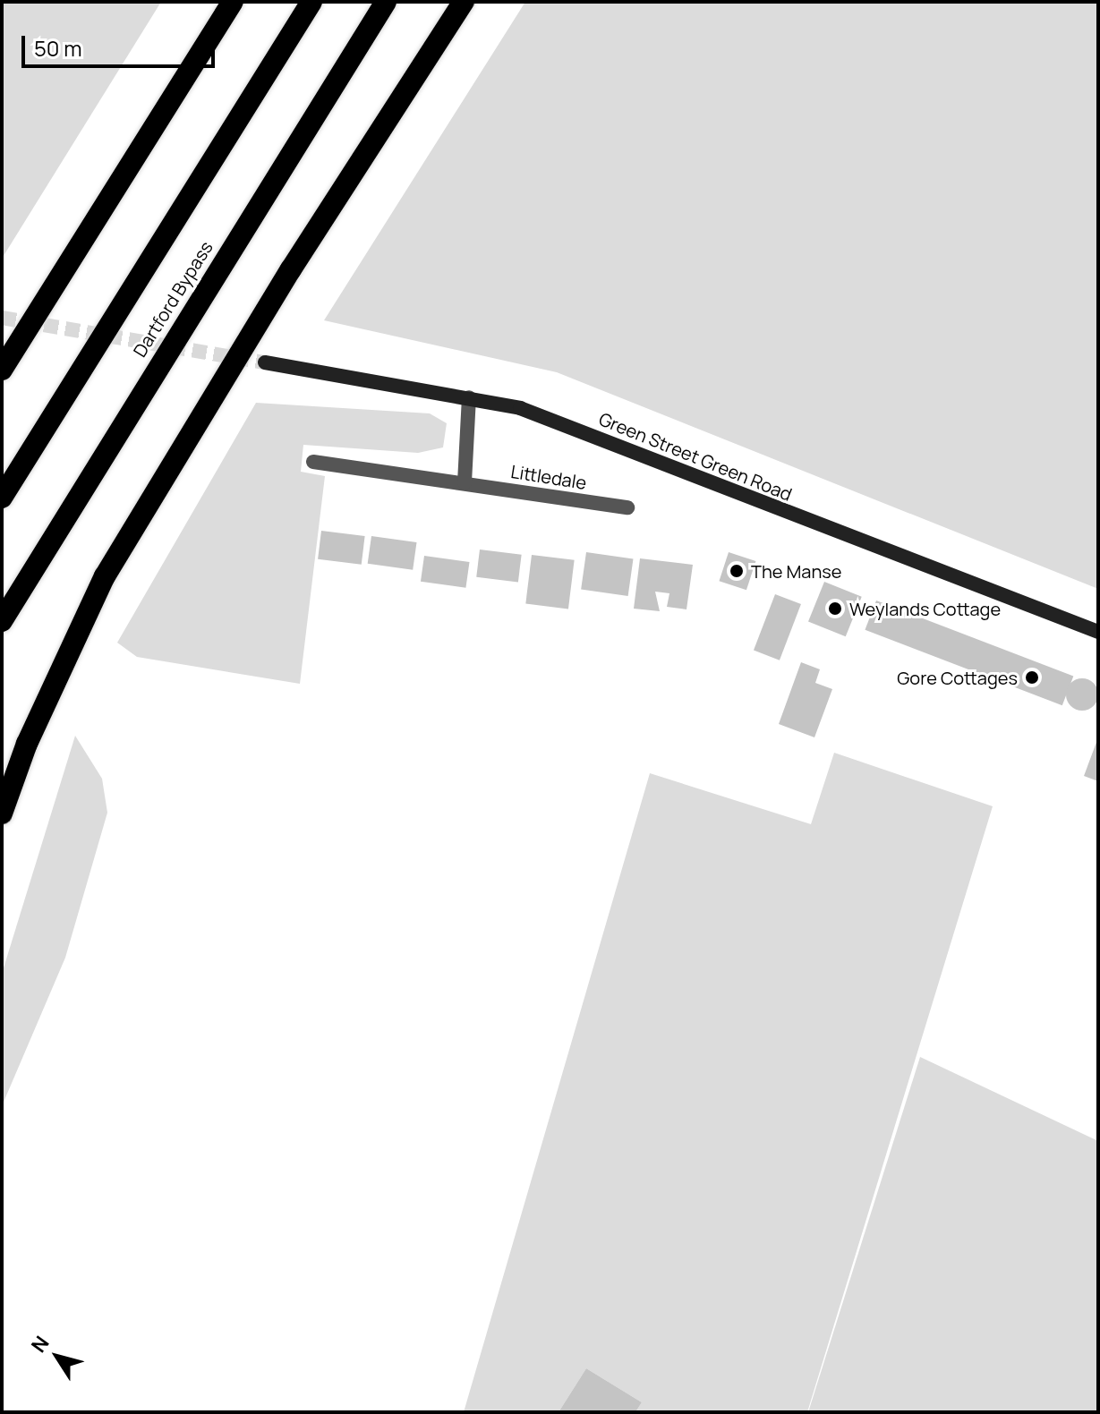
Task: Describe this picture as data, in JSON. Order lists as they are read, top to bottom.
{
  "streets": {
    "highway": ["Dartford Bypass"],
    "main road": ["Green Street Green Road"],
    "street": ["Littledale"]
  },
  "places": ["The Manse", "Weylands Cottage", "Gore Cottages"],
  "scale_bar": "50 m",
  "north": "top left"
}
